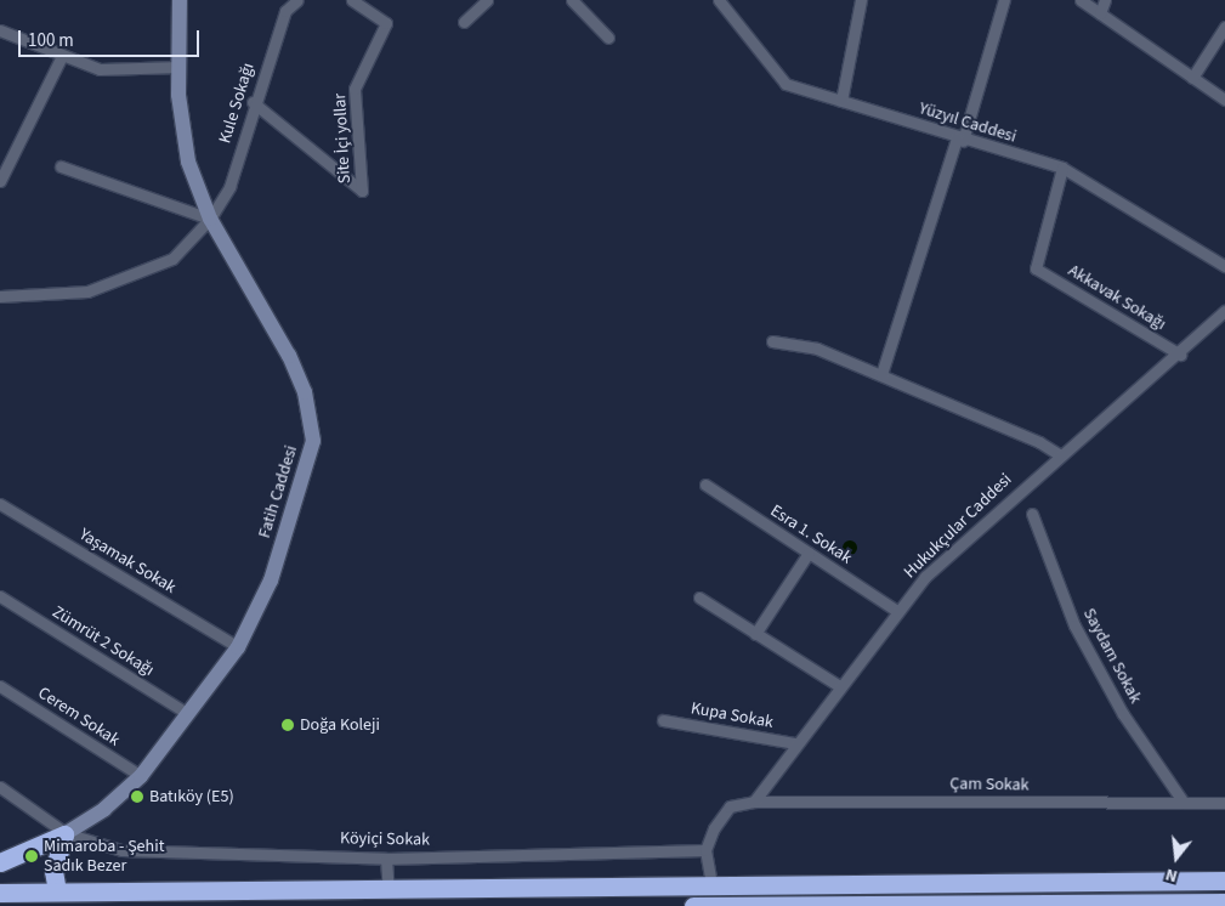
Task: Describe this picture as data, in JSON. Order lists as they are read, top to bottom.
{
  "streets": {
    "main road": ["Fatih Caddesi"],
    "street": [
      "Kule Sokağı",
      "Yüzyıl Caddesi",
      "Site İçi yollar",
      "Akkavak Sokağı",
      "Hukukçular Caddesi",
      "Esra 1. Sokak",
      "Yaşamak Sokak",
      "Zümrüt 2 Sokağı",
      "Saydam Sokak",
      "Kupa Sokak",
      "Cerem Sokak",
      "Çam Sokak",
      "Köyiçi Sokak"
    ]
  },
  "crossings": [
    ["Kule Sokağı", "Site İçi yollar"],
    ["Kule Sokağı", "Fatih Caddesi"],
    ["Yüzyıl Caddesi", "Akkavak Sokağı"],
    ["Akkavak Sokağı", "Hukukçular Caddesi"],
    ["Fatih Caddesi", "Yaşamak Sokak"],
    ["Fatih Caddesi", "Zümrüt 2 Sokağı"],
    ["Fatih Caddesi", "Cerem Sokak"],
    ["Fatih Caddesi", "Köyiçi Sokak"],
    ["Hukukçular Caddesi", "Esra 1. Sokak"],
    ["Hukukçular Caddesi", "Kupa Sokak"],
    ["Hukukçular Caddesi", "Çam Sokak"],
    ["Saydam Sokak", "Çam Sokak"]
  ],
  "places": ["Doğa Koleji", "Batıköy (E5)", "Mimaroba - Şehit Sadık Bezer"],
  "scale_bar": "100 m",
  "north": "bottom"
}
